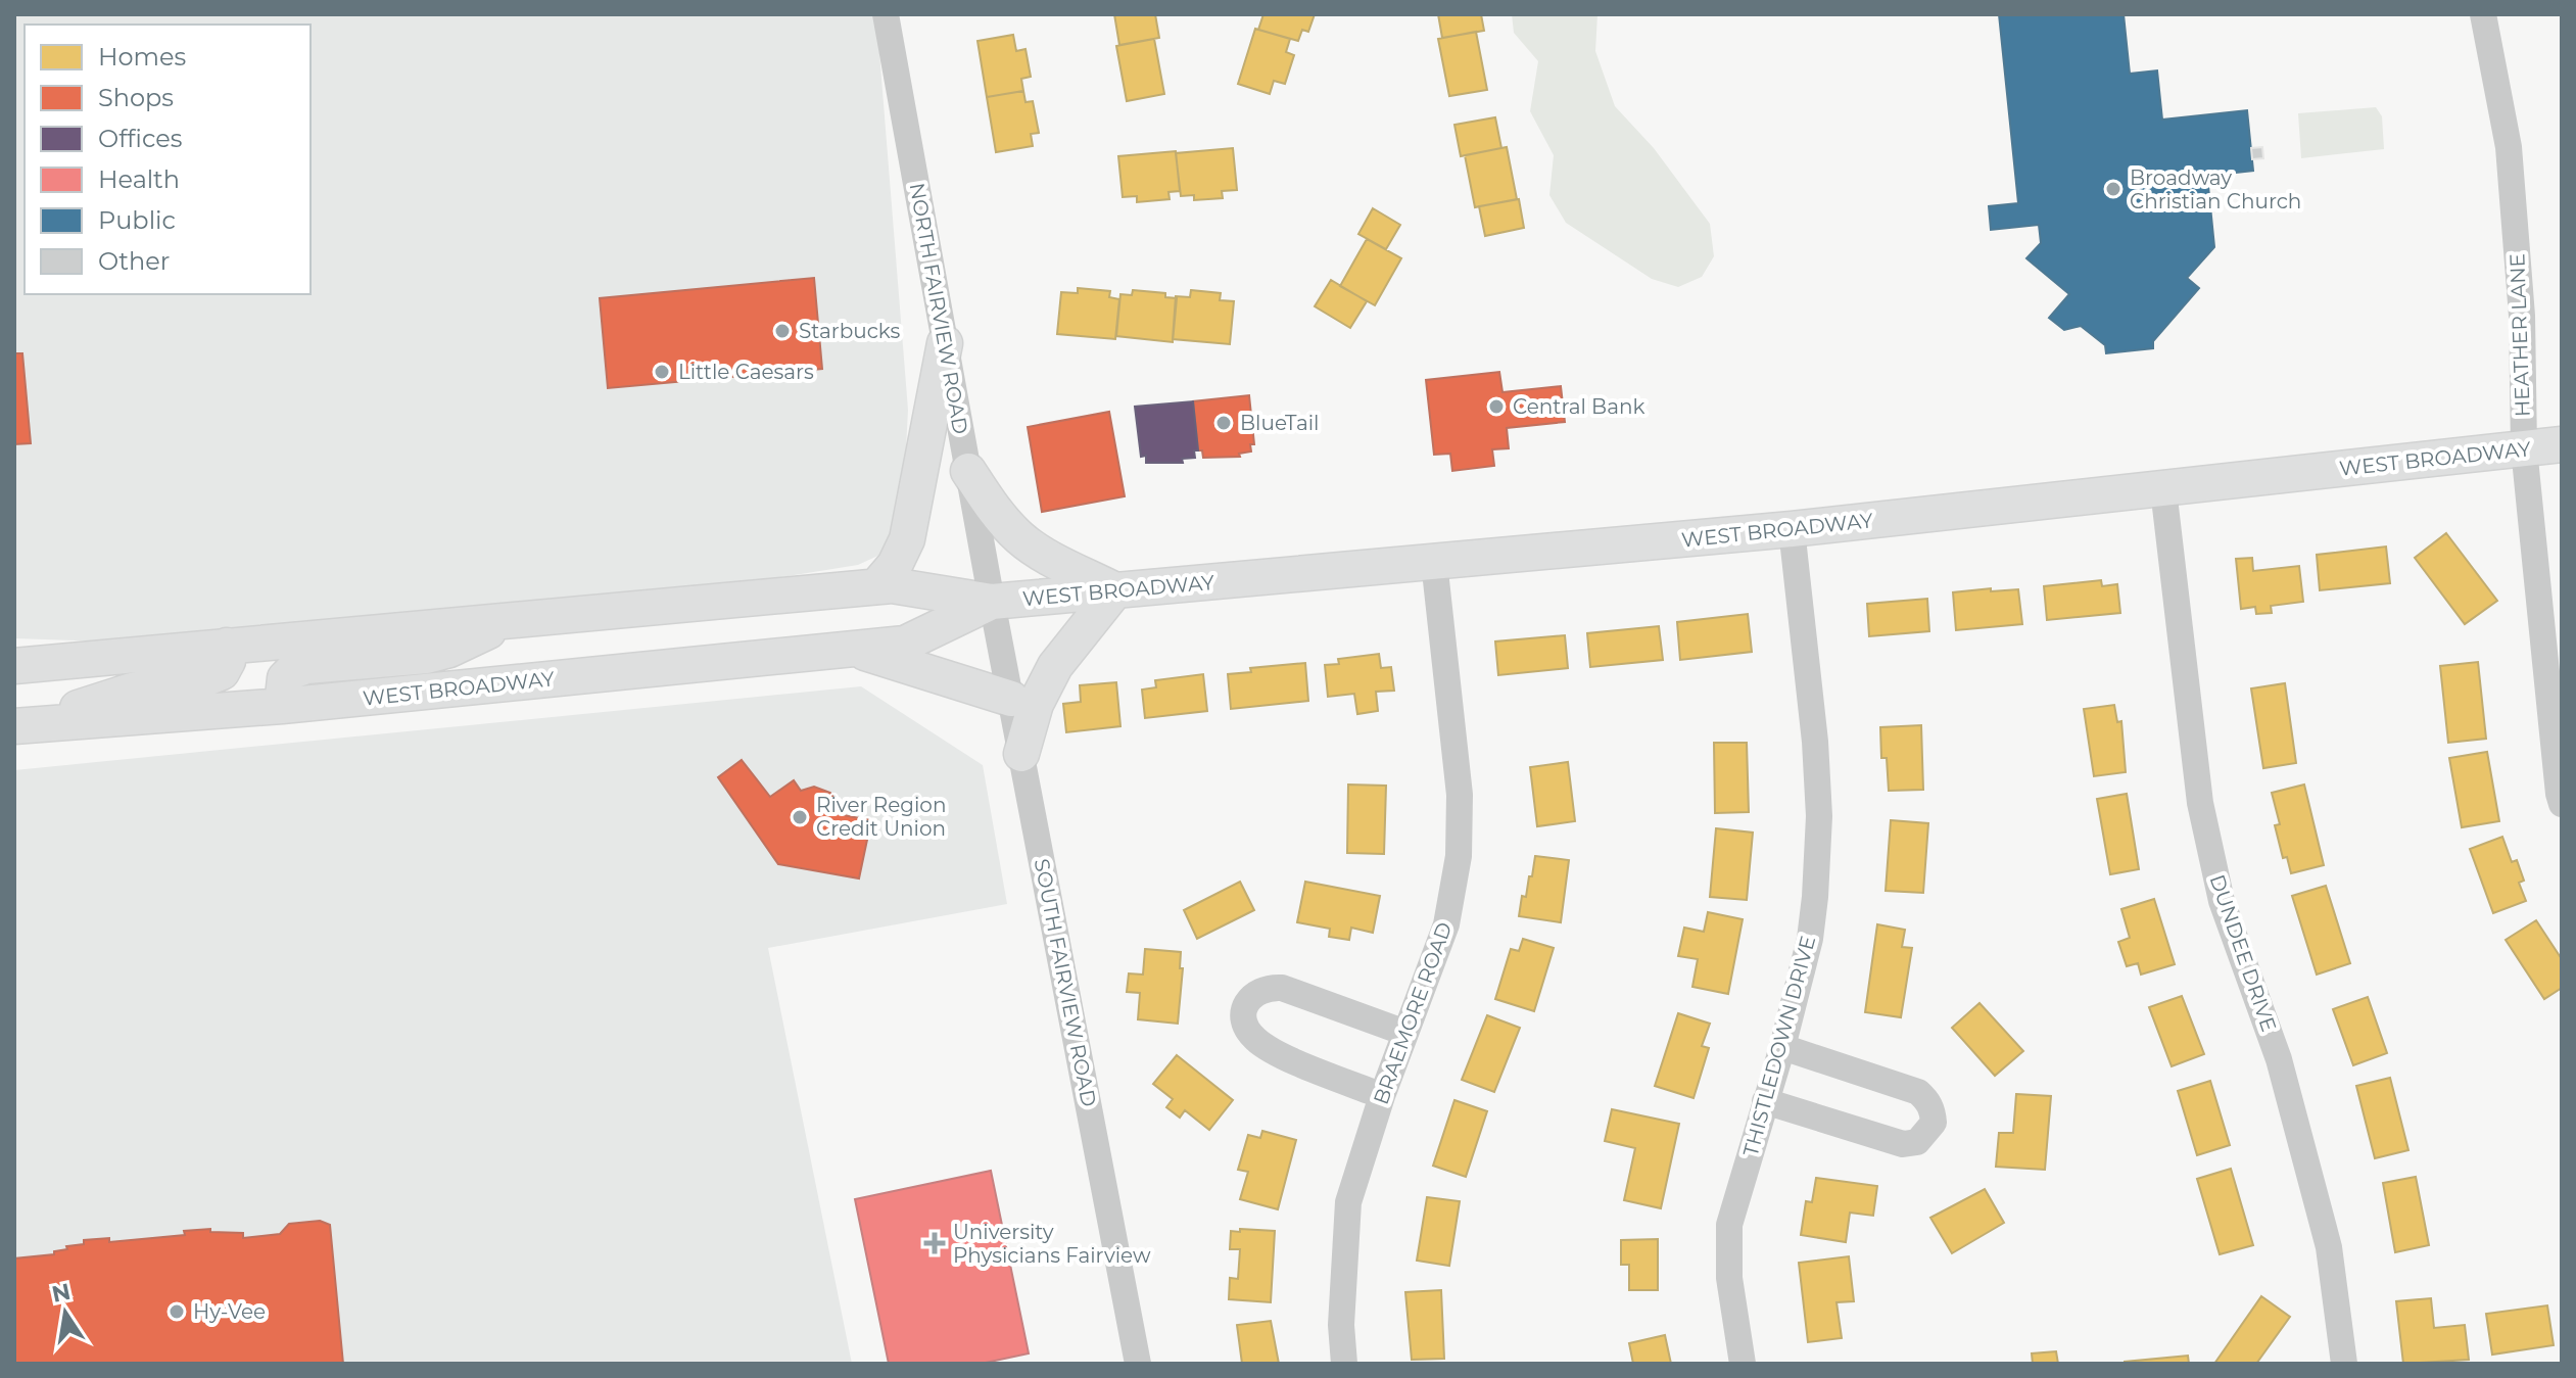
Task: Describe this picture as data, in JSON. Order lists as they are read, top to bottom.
{
  "streets": {
    "main road": ["WEST BROADWAY"],
    "street": [
      "NORTH FAIRVIEW ROAD",
      "HEATHER LANE",
      "DUNDEE DRIVE",
      "SOUTH FAIRVIEW ROAD",
      "BRAEMORE ROAD",
      "THISTLEDOWN DRIVE"
    ]
  },
  "crossings": [
    ["NORTH FAIRVIEW ROAD", "WEST BROADWAY"],
    ["NORTH FAIRVIEW ROAD", "SOUTH FAIRVIEW ROAD"],
    ["HEATHER LANE", "WEST BROADWAY"],
    ["WEST BROADWAY", "DUNDEE DRIVE"],
    ["WEST BROADWAY", "SOUTH FAIRVIEW ROAD"],
    ["WEST BROADWAY", "BRAEMORE ROAD"],
    ["WEST BROADWAY", "THISTLEDOWN DRIVE"]
  ],
  "places": {
    "other": [
      "Broadway Christian Church",
      "Starbucks",
      "Little Caesars",
      "Central Bank",
      "BlueTail",
      "River Region Credit Union",
      "Hy-Vee"
    ],
    "health": ["University Physicians Fairview"]
  },
  "legend": [
    "Homes",
    "Shops",
    "Offices",
    "Health",
    "Public",
    "Other"
  ],
  "north": "top"
}
